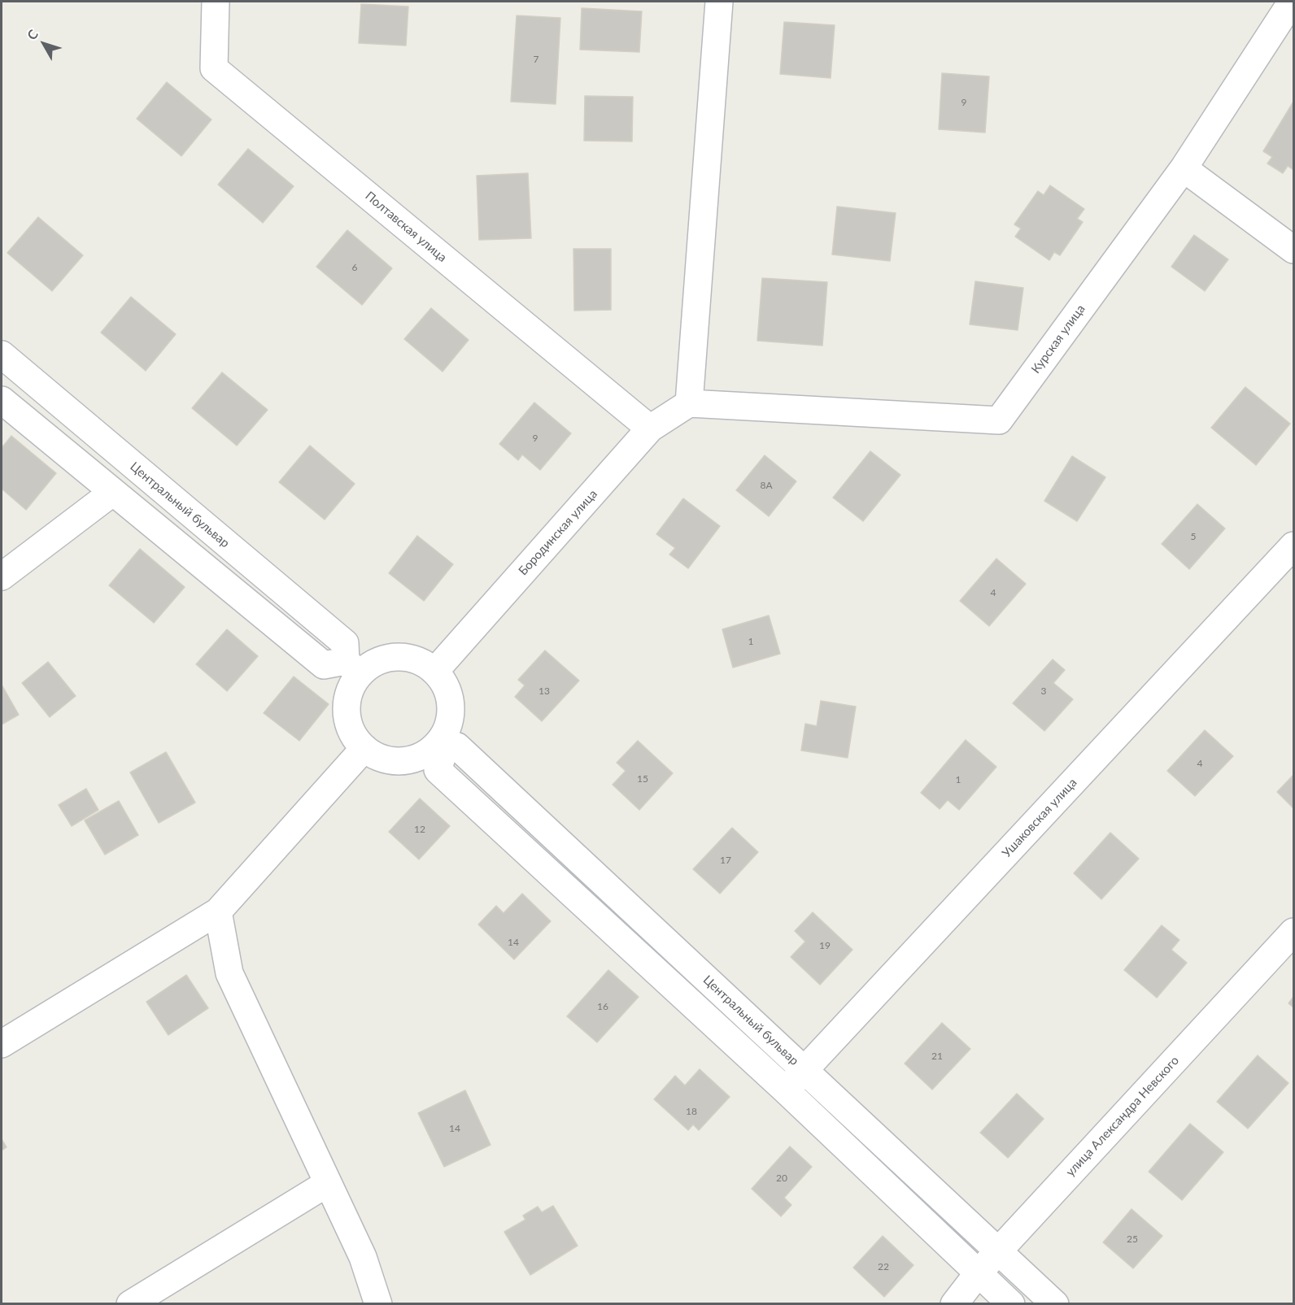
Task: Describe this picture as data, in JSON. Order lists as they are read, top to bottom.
{
  "streets": {
    "street": [
      "Полтавская улица",
      "Курская улица",
      "Центральный бульвар",
      "Бородинская улица",
      "Ушаковская улица",
      "улица Александра Невского"
    ]
  },
  "crossings": [
    ["Полтавская улица", "Бородинская улица"],
    ["Курская улица", "Бородинская улица"],
    ["Центральный бульвар", "Бородинская улица"],
    ["Центральный бульвар", "Ушаковская улица"],
    ["Центральный бульвар", "улица Александра Невского"]
  ],
  "house_numbers": [
    "7",
    "9",
    "6",
    "9",
    "8А",
    "5",
    "4",
    "1",
    "13",
    "3",
    "4",
    "15",
    "1",
    "12",
    "17",
    "14",
    "19",
    "16",
    "21",
    "18",
    "14",
    "20",
    "25",
    "22"
  ],
  "north": "top left"
}
